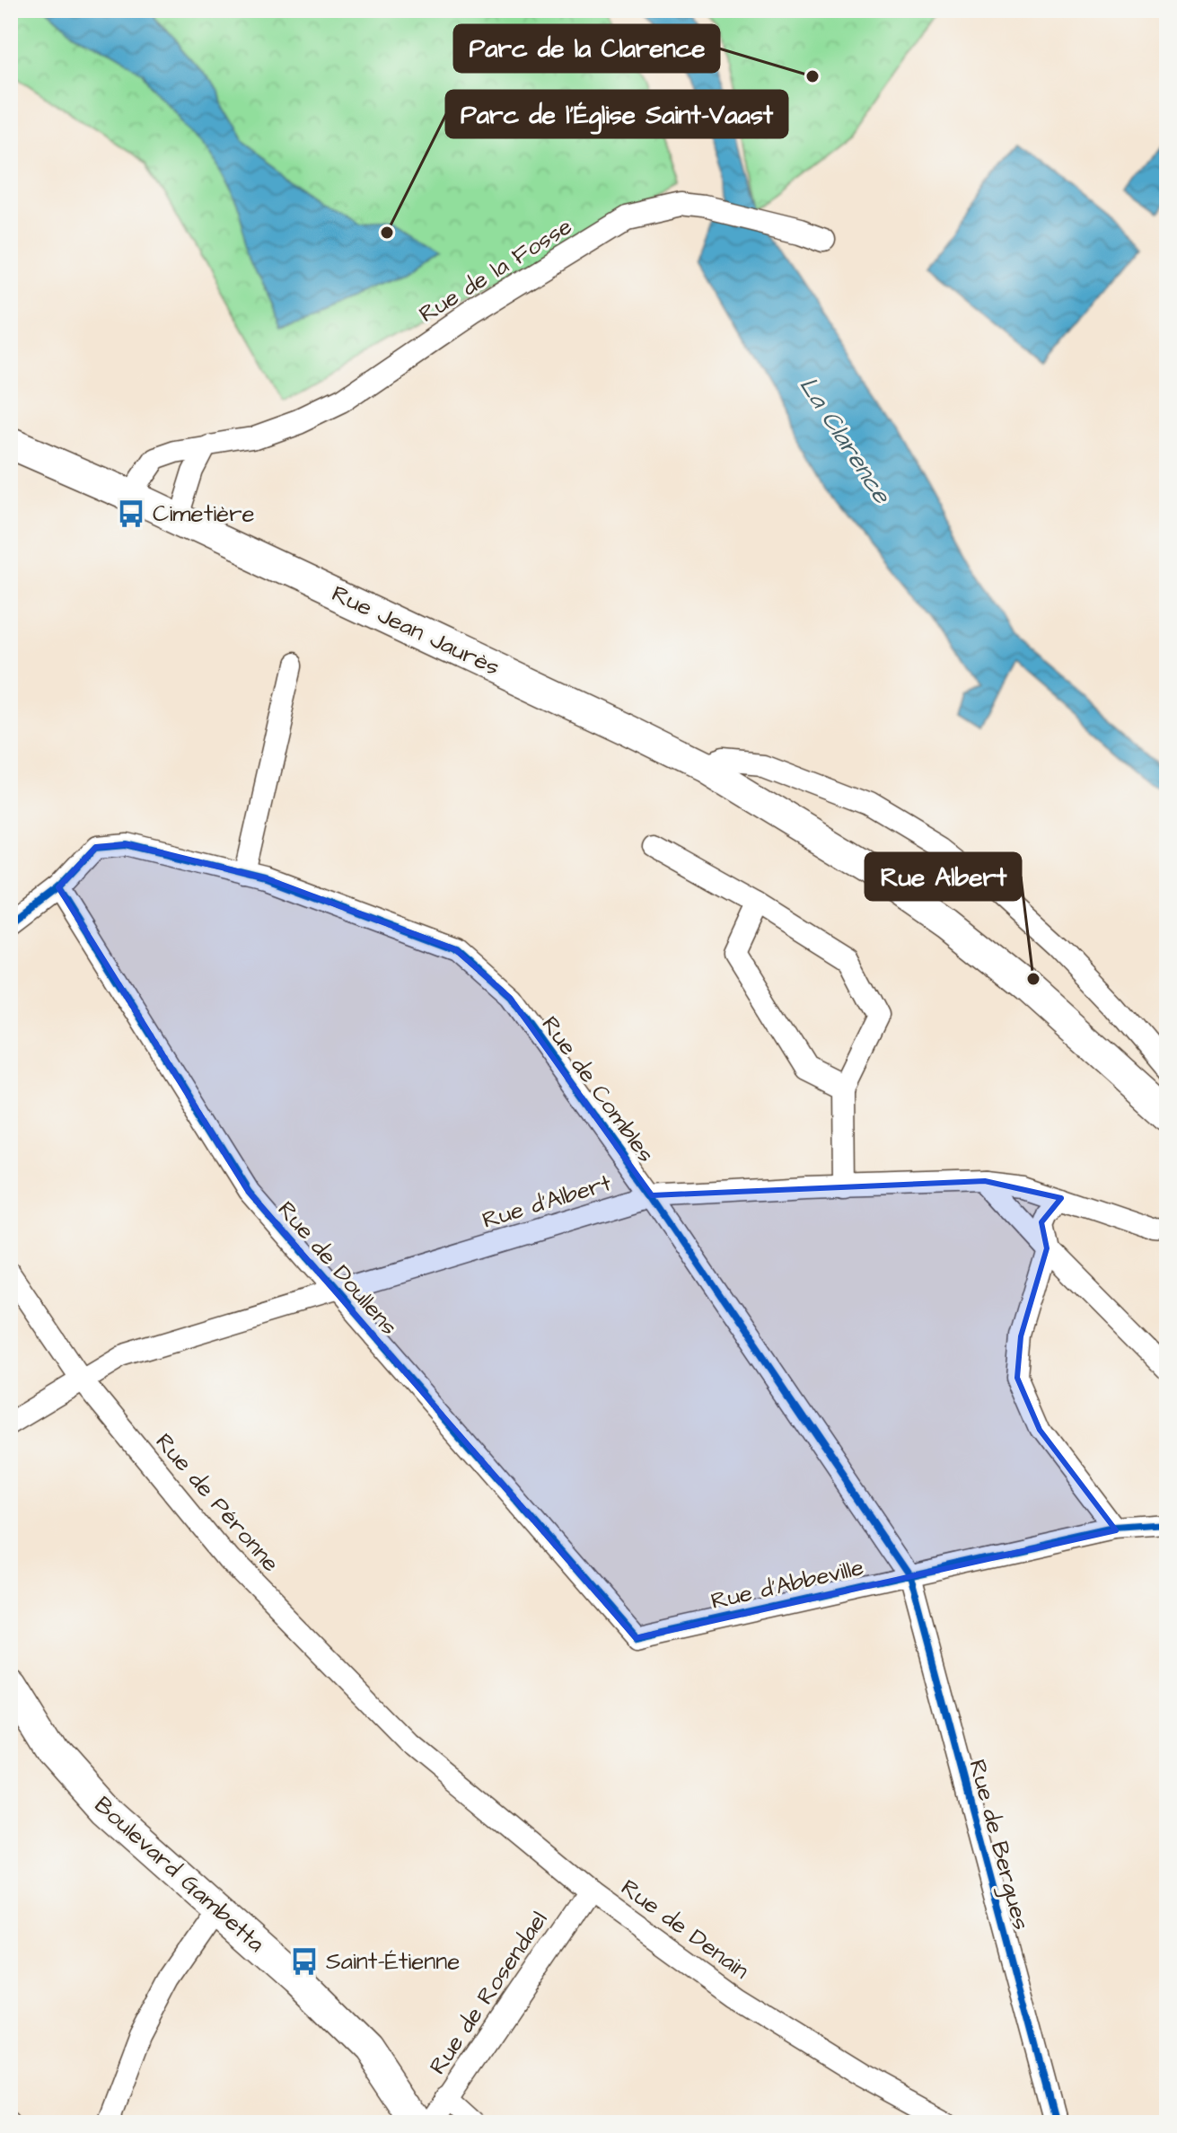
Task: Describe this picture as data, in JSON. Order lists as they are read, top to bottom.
{
  "streets": {
    "main road": ["Rue Jean Jaurès", "Boulevard Gambetta"],
    "street": [
      "Rue de la Fosse",
      "Rue de Combles",
      "Rue d'Albert",
      "Rue de Doullens",
      "Rue de Péronne",
      "Rue d'Abbeville",
      "Rue de Bergues",
      "Rue de Denain",
      "Rue de Rosendael"
    ]
  },
  "crossings": [
    ["Rue de la Fosse", "Rue Jean Jaurès"],
    ["Rue de Combles", "Rue d'Albert"],
    ["Rue de Combles", "Rue de Doullens"],
    ["Rue de Combles", "Rue d'Abbeville"],
    ["Rue de Combles", "Rue de Bergues"],
    ["Rue d'Albert", "Rue de Doullens"],
    ["Rue d'Albert", "Rue de Péronne"],
    ["Rue de Doullens", "Rue d'Abbeville"],
    ["Rue de Péronne", "Rue de Denain"],
    ["Rue d'Abbeville", "Rue de Bergues"],
    ["Rue de Denain", "Rue de Rosendael"]
  ],
  "water": ["La Clarence"],
  "places": {
    "other": ["Parc de la Clarence", "Parc de l'Église Saint-Vaast", "Rue Albert"],
    "bus stop": ["Cimetière", "Saint-Étienne"]
  }
}
